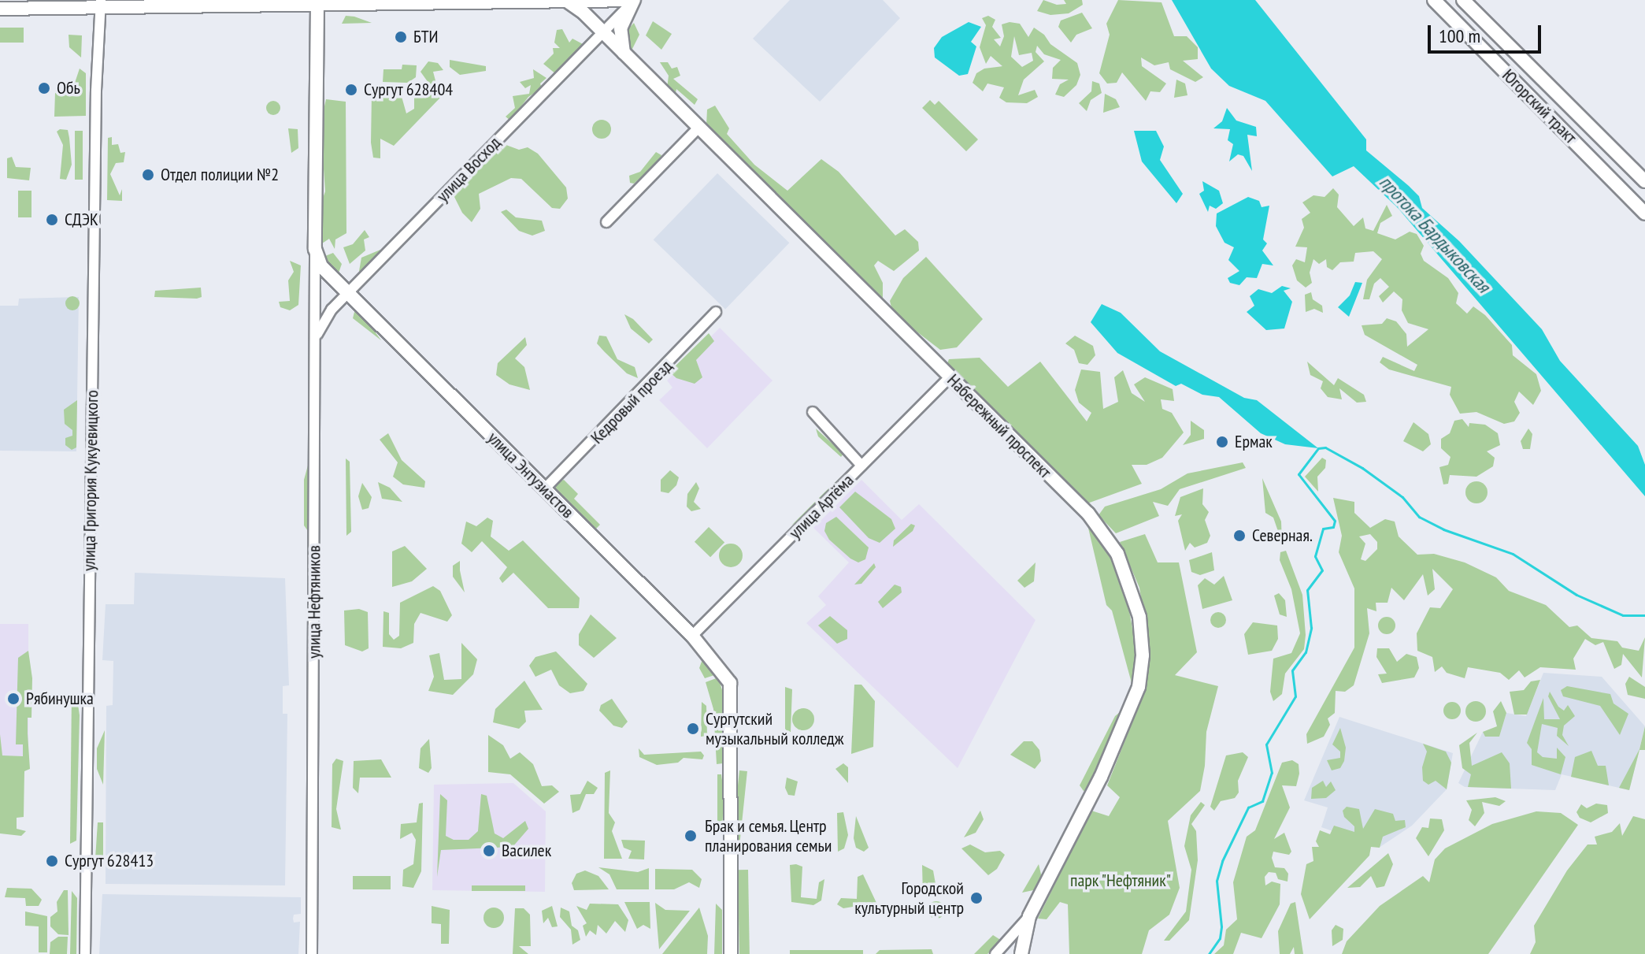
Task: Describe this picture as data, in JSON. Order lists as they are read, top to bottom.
{
  "streets": {
    "main road": ["Югорский тракт", "Набережный проспект", "улица Энтузиастов"],
    "street": [
      "улица Восход",
      "Кедровый проезд",
      "улица Григория Кукуевицкого",
      "улица Артёма",
      "улица Нефтяников"
    ]
  },
  "crossings": [
    ["улица Восход", "Набережный проспект"],
    ["улица Восход", "улица Энтузиастов"],
    ["улица Восход", "улица Нефтяников"],
    ["Кедровый проезд", "улица Энтузиастов"],
    ["Набережный проспект", "улица Артёма"],
    ["улица Энтузиастов", "улица Артёма"],
    ["улица Энтузиастов", "улица Нефтяников"]
  ],
  "water": ["протока Бардыковская"],
  "parks": ["парк \"Нефтяник\""],
  "places": [
    "БТИ",
    "Обь",
    "Сургут 628404",
    "Отдел полиции №2",
    "СДЭК",
    "Ермак",
    "Северная.",
    "Рябинушка",
    "Сургутский музыкальный колледж",
    "Брак и семья. Центр планирования семьи",
    "Василек",
    "Сургут 628413",
    "Городской культурный центр"
  ],
  "scale_bar": "100 m"
}
